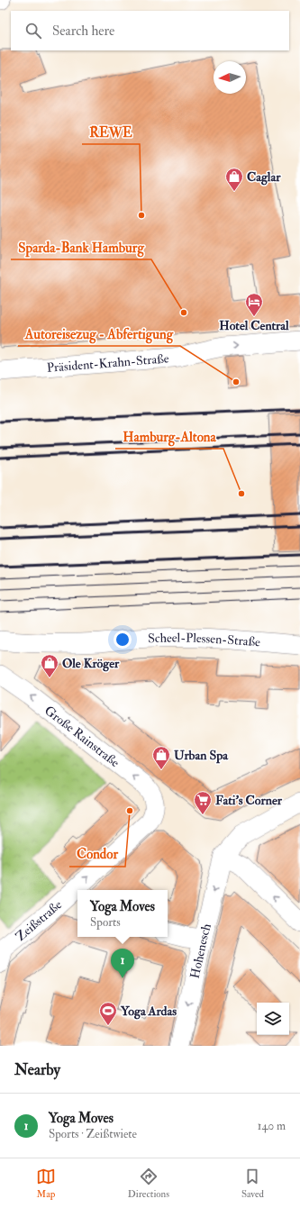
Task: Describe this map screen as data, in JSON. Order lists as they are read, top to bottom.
{
  "streets": {
    "street": [
      "Präsident-Krahn-Straße",
      "Scheel-Plessen-Straße",
      "Große Rainstraße",
      "Zeißstraße",
      "Hohenesch"
    ]
  },
  "crossings": [
    ["Große Rainstraße", "Zeißstraße"]
  ],
  "one_way": ["Präsident-Krahn-Straße", "Große Rainstraße", "Hohenesch"],
  "places": {
    "shop": ["Caglar", "Ole Kröger", "Urban Spa"],
    "other": [
      "REWE",
      "Sparda-Bank Hamburg",
      "Autoreisezug - Abfertigung",
      "Hamburg-Altona",
      "Condor"
    ],
    "hotel": ["Hotel Central"],
    "supermarket": ["Fati's Corner"],
    "sports": ["Yoga Ardas"]
  },
  "north": "left",
  "page": {
    "search": "Search here",
    "popup": ["Yoga Moves", "Sports"],
    "pins": "1",
    "heading": "Nearby",
    "list": [
      {
        "mark": "1",
        "name": "Yoga Moves",
        "note": "Sports · Zeißtwiete",
        "value": "140 m"
      }
    ],
    "nav": ["Map", "Directions", "Saved"]
  }
}
